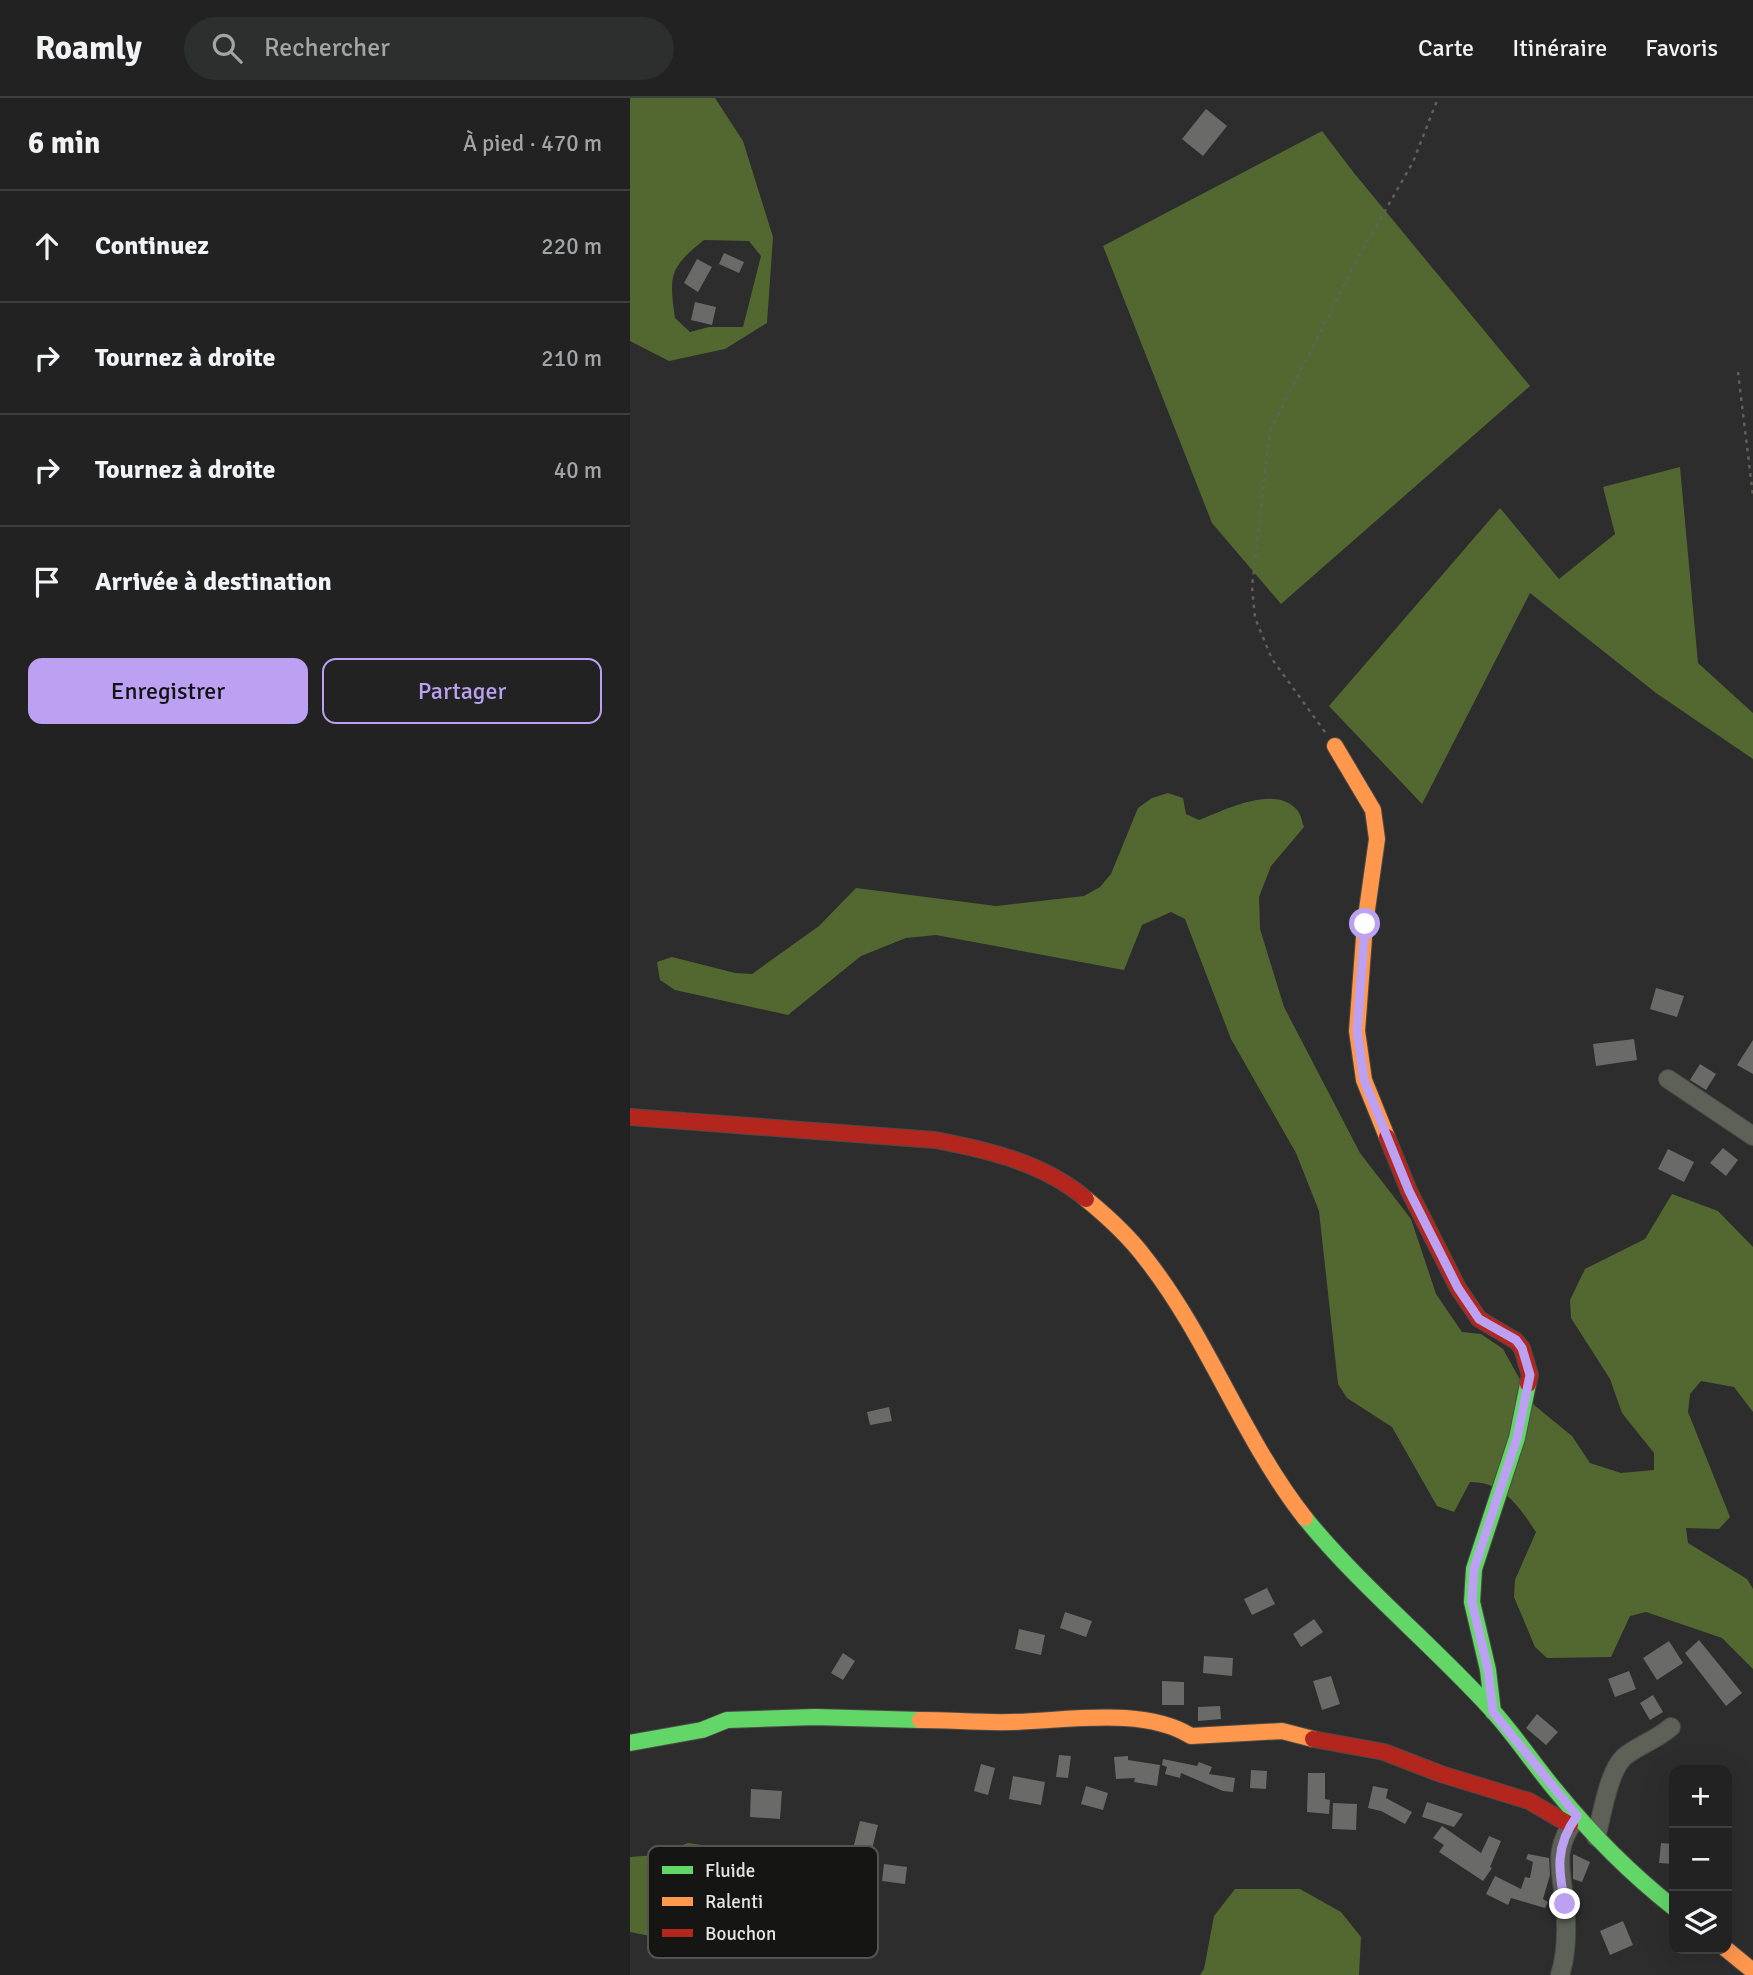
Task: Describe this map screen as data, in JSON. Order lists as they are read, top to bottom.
{
  "legend": ["Fluide", "Ralenti", "Bouchon"],
  "page": {
    "header": "Roamly",
    "search": "Rechercher",
    "nav": ["Carte", "Itinéraire", "Favoris"],
    "heading": ["6 min", "À pied · 470 m"],
    "list": [
      ["Continuez", "220 m"],
      ["Tournez à droite", "210 m"],
      ["Tournez à droite", "40 m"],
      "Arrivée à destination"
    ],
    "buttons": ["Enregistrer", "Partager"],
    "map_buttons": ["+", "−"]
  }
}
